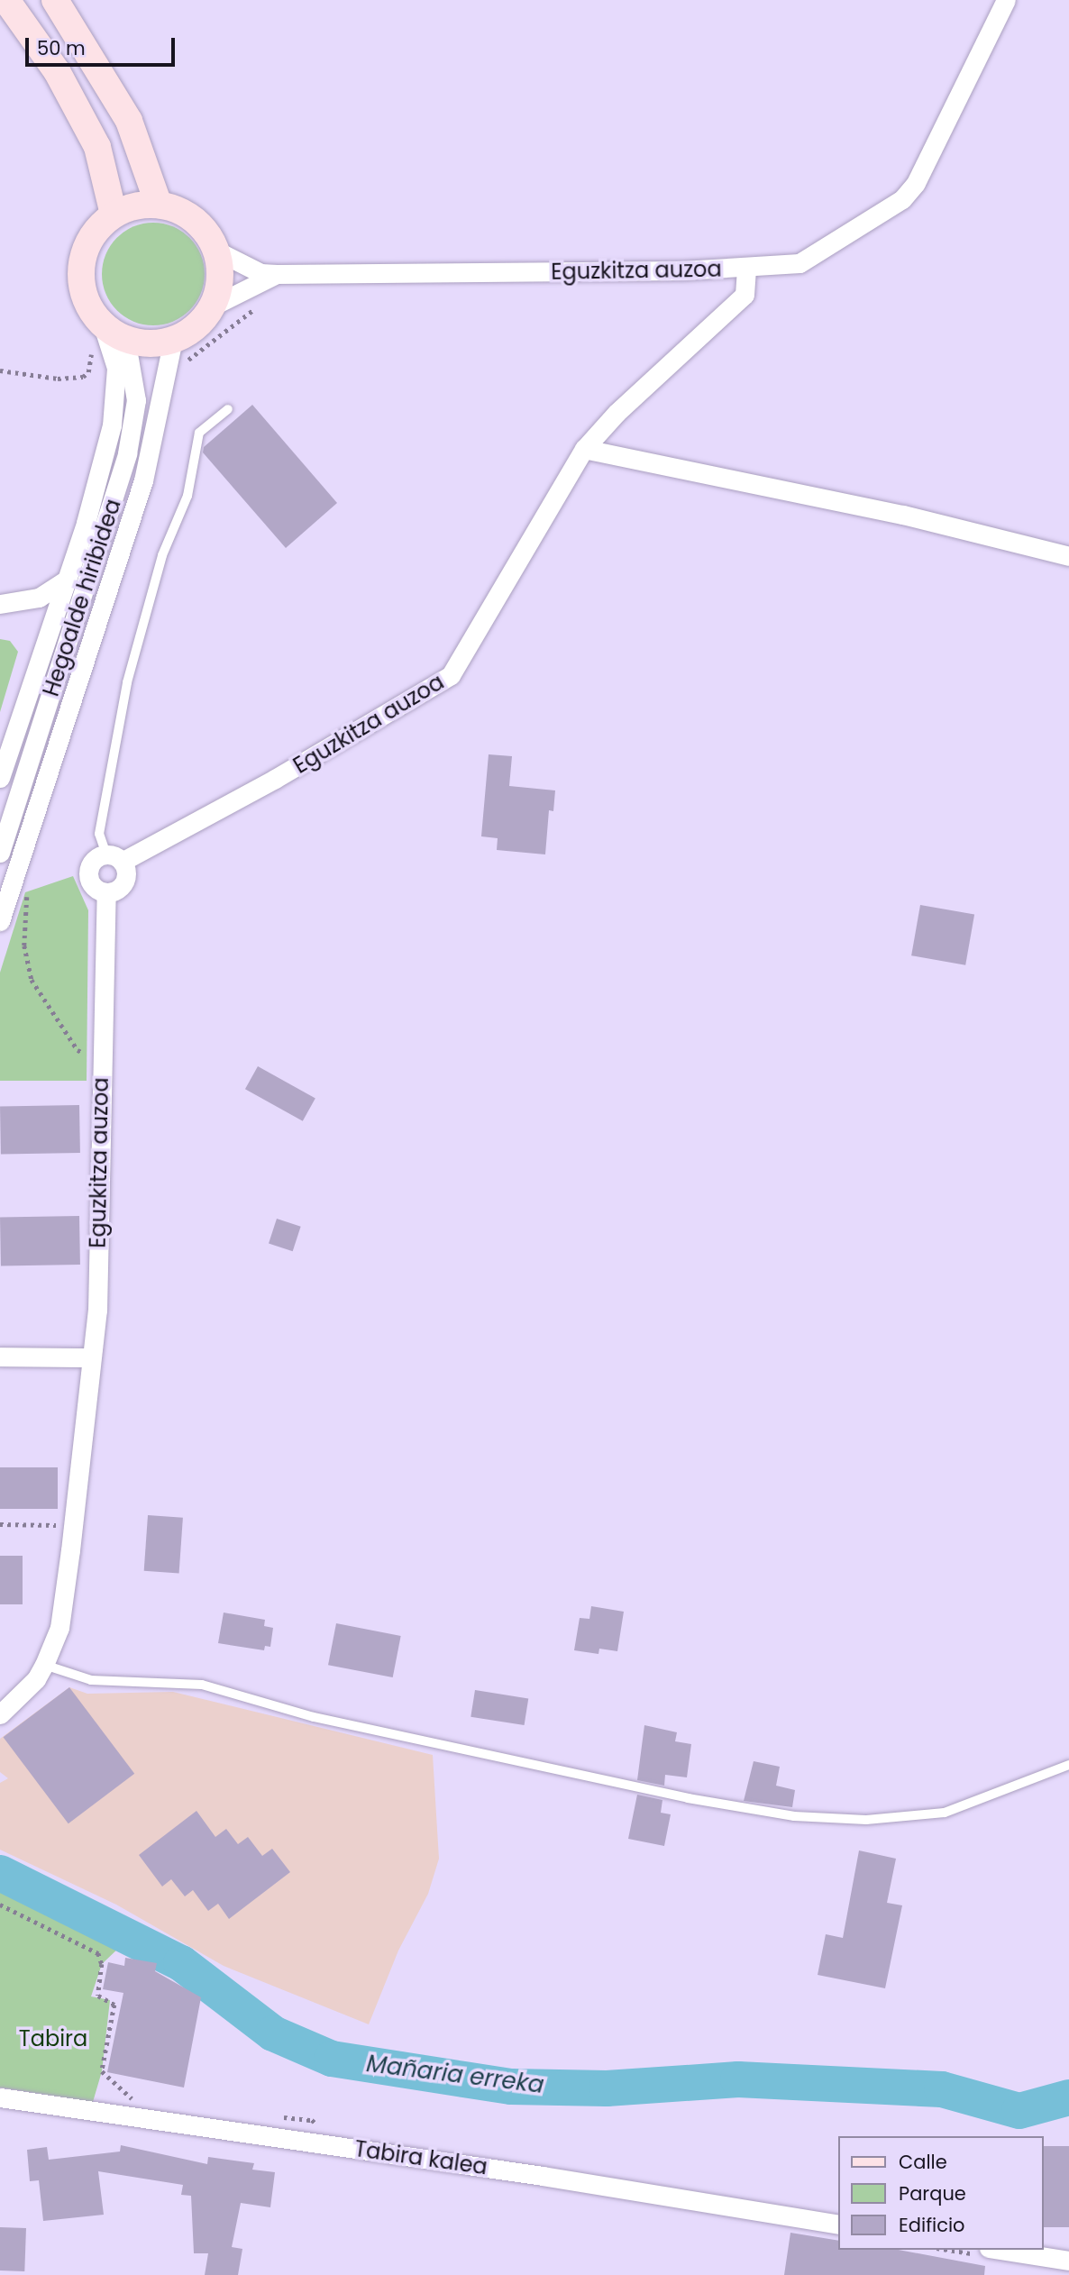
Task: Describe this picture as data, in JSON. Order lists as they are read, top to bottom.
{
  "streets": {
    "street": ["Eguzkitza auzoa", "Hegoalde hiribidea", "Tabira kalea"]
  },
  "water": ["Mañaria erreka"],
  "parks": ["Tabira"],
  "legend": ["Calle", "Parque", "Edificio"],
  "scale_bar": "50 m"
}
